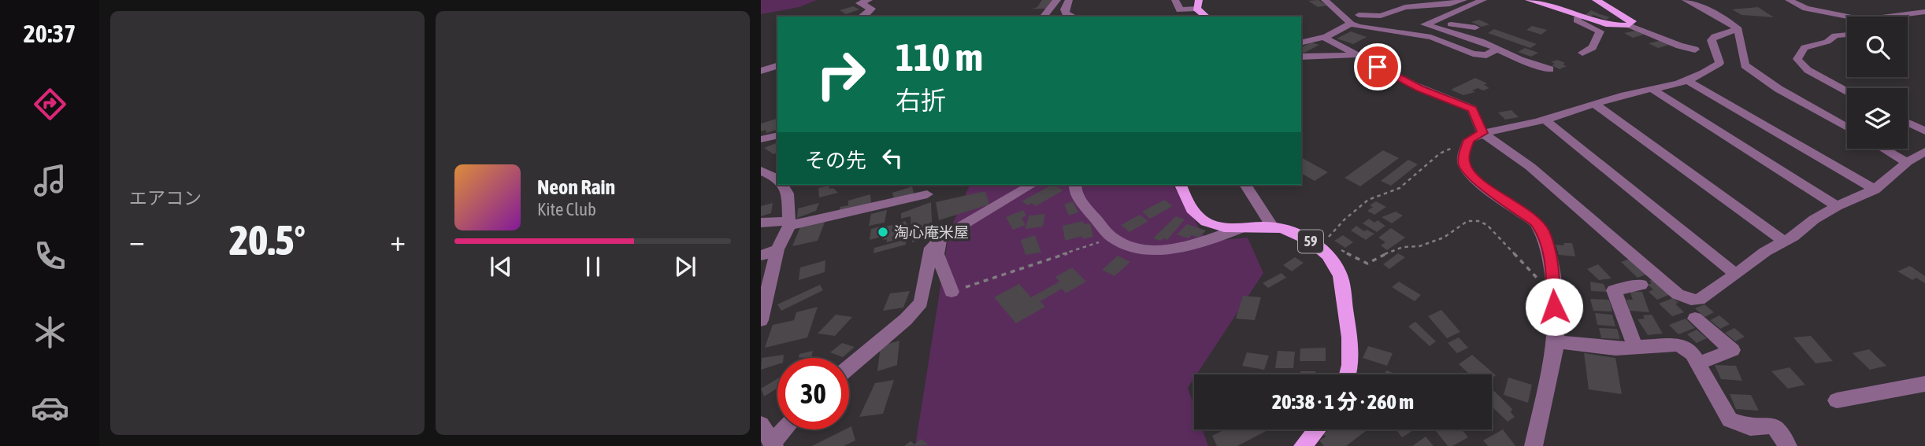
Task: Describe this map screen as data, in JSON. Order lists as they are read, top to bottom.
{
  "streets": {
    "main road": ["59"]
  },
  "places": ["淘心庵米屋"],
  "page": {
    "tabs": "20:37",
    "tile": "エアコン",
    "turn": ["110 m", "右折"],
    "then": "その先",
    "song": ["Neon Rain", "Kite Club"],
    "heat": ["−", "20.5°", "+"],
    "limit": "30",
    "trip": "20:38 · 1 分 · 260 m"
  }
}
